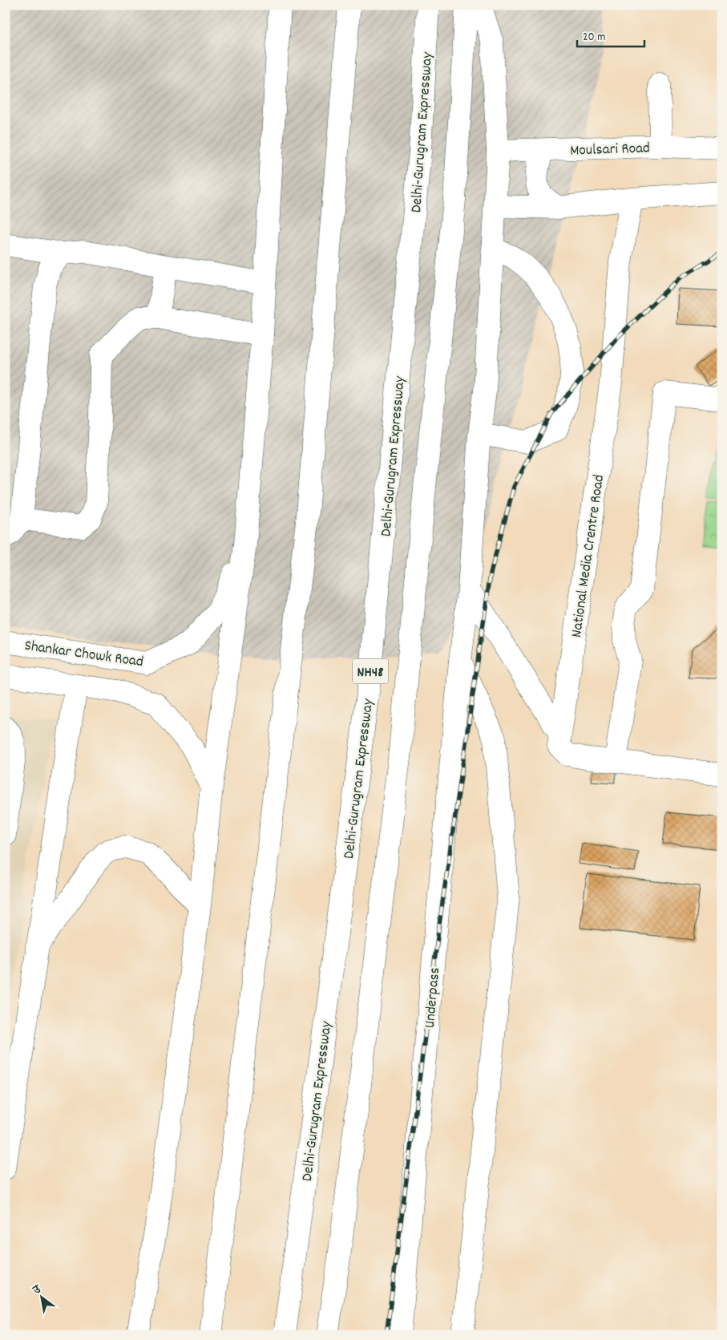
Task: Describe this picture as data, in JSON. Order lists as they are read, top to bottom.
{
  "streets": {
    "main road": [
      "Delhi-Gurugram Expressway",
      "Moulsari Road",
      "National Media Crentre Road",
      "Shankar Chowk Road",
      "NH48",
      "Underpass"
    ]
  },
  "crossings": [
    ["Moulsari Road", "Underpass"]
  ],
  "scale_bar": "20 m",
  "north": "top left"
}
